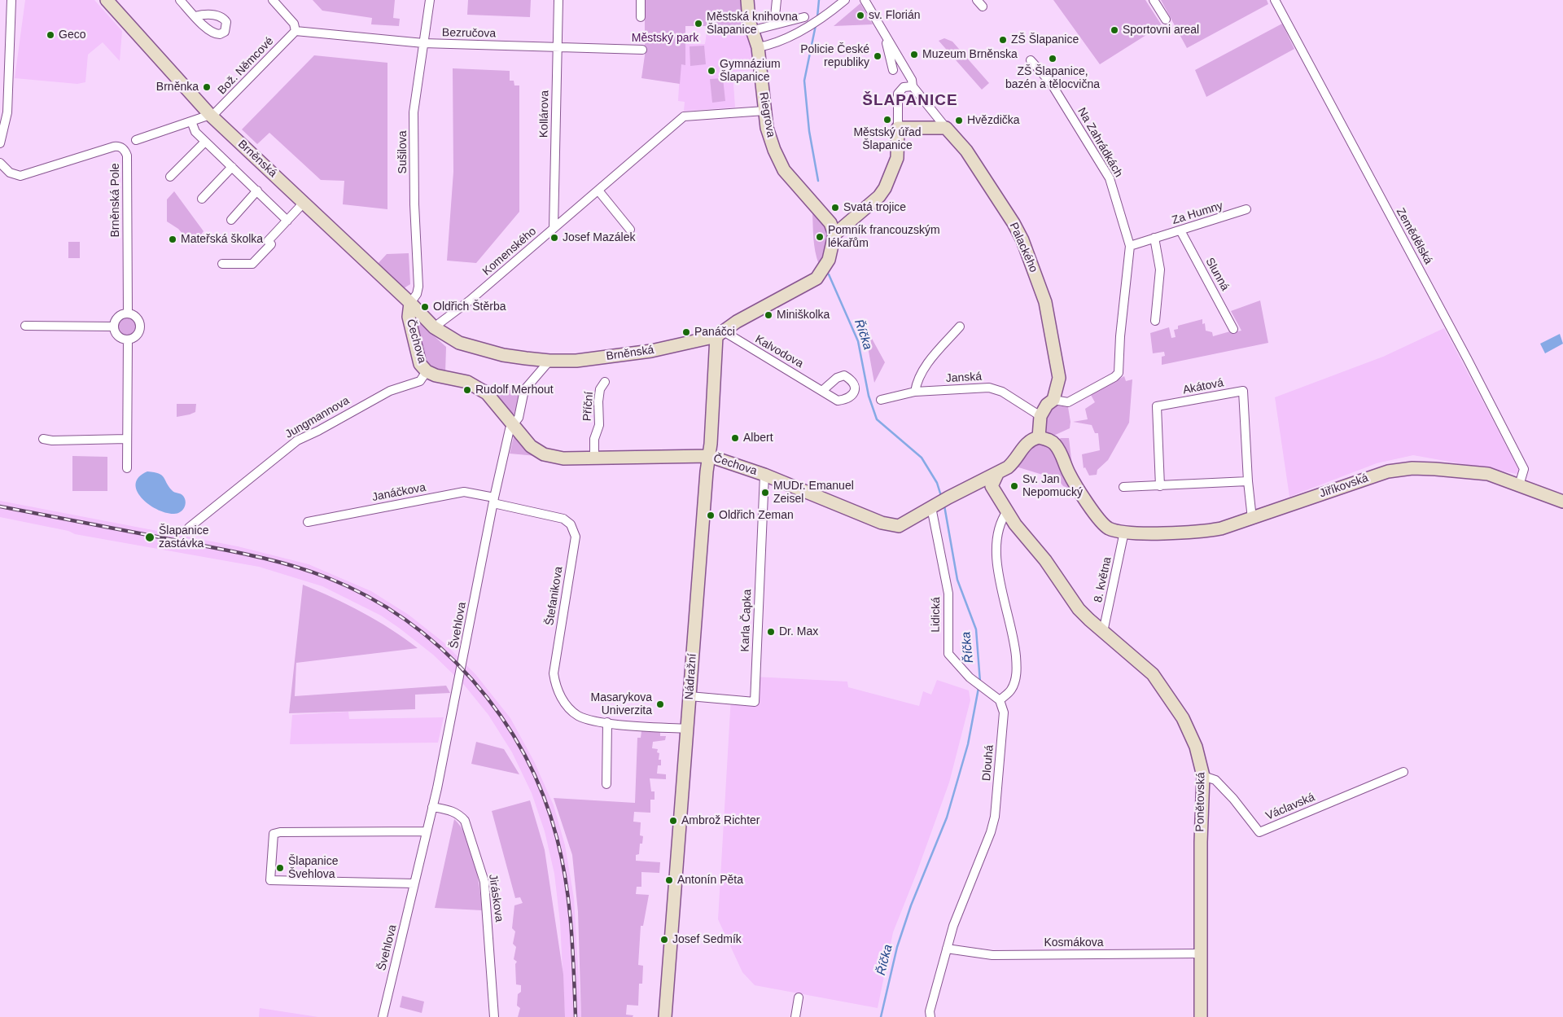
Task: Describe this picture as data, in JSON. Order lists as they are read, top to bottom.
{
  "streets": {
    "street": [
      "Bezručova",
      "Bož. Němcové",
      "Kollárova",
      "Riegrova",
      "Na Zahrádkách",
      "Sušilova",
      "Brněnská",
      "Brněnská Pole",
      "Za Humny",
      "Zemědělská",
      "Palackého",
      "Komenského",
      "Slunná",
      "Čechova",
      "Kalvodova",
      "Janská",
      "Akátová",
      "Příční",
      "Jungmannova",
      "Jiříkovská",
      "Janáčkova",
      "8. května",
      "Štefanikova",
      "Lidická",
      "Karla Čapka",
      "Švehlova",
      "Nádražní",
      "Dlouhá",
      "Ponětovská",
      "Václavská",
      "Jiráskova",
      "Kosmákova"
    ]
  },
  "crossings": [
    ["Bezručova", "Bož. Němcové"],
    ["Bezručova", "Kollárova"],
    ["Bezručova", "Sušilova"],
    ["Bož. Němcové", "Brněnská"],
    ["Kollárova", "Komenského"],
    ["Riegrova", "Brněnská"],
    ["Riegrova", "Komenského"],
    ["Na Zahrádkách", "Palackého"],
    ["Sušilova", "Brněnská"],
    ["Sušilova", "Čechova"],
    ["Brněnská", "Komenského"],
    ["Brněnská", "Čechova"],
    ["Brněnská", "Kalvodova"],
    ["Brněnská", "Nádražní"],
    ["Za Humny", "Slunná"],
    ["Zemědělská", "Jiříkovská"],
    ["Čechova", "Příční"],
    ["Čechova", "Jungmannova"],
    ["Čechova", "Jiříkovská"],
    ["Čechova", "Lidická"],
    ["Čechova", "Karla Čapka"],
    ["Čechova", "Švehlova"],
    ["Čechova", "Nádražní"],
    ["Kalvodova", "Nádražní"],
    ["Akátová", "Jiříkovská"],
    ["Jiříkovská", "8. května"],
    ["Janáčkova", "Štefanikova"],
    ["Janáčkova", "Švehlova"],
    ["8. května", "Ponětovská"],
    ["Štefanikova", "Švehlova"],
    ["Štefanikova", "Nádražní"],
    ["Lidická", "Dlouhá"],
    ["Karla Čapka", "Nádražní"],
    ["Švehlova", "Jiráskova"],
    ["Dlouhá", "Kosmákova"],
    ["Ponětovská", "Václavská"],
    ["Ponětovská", "Kosmákova"]
  ],
  "districts": ["ŠLAPANICE"],
  "water": ["Říčka"],
  "parks": ["Městský park"],
  "places": [
    "sv. Florián",
    "Městská knihovna Šlapanice",
    "Sportovni areal",
    "Geco",
    "ZŠ Šlapanice",
    "Muzeum Brněnska",
    "Policie České republiky",
    "ZŠ Šlapanice, bazén a tělocvična",
    "Gymnázium Šlapanice",
    "Brněnka",
    "Městský úřad Šlapanice",
    "Hvězdička",
    "Svatá trojice",
    "Pomník francouzským lékařům",
    "Josef Mazálek",
    "Mateřská školka",
    "Oldřich Štěrba",
    "Miniškolka",
    "Panáčci",
    "Rudolf Merhout",
    "Albert",
    "Sv. Jan Nepomucký",
    "MUDr. Emanuel Zeisel",
    "Oldřich Zeman",
    "Šlapanice zastávka",
    "Dr. Max",
    "Masarykova Univerzita",
    "Ambrož Richter",
    "Šlapanice Švehlova",
    "Antonín Pěta",
    "Josef Sedmík"
  ]
}
